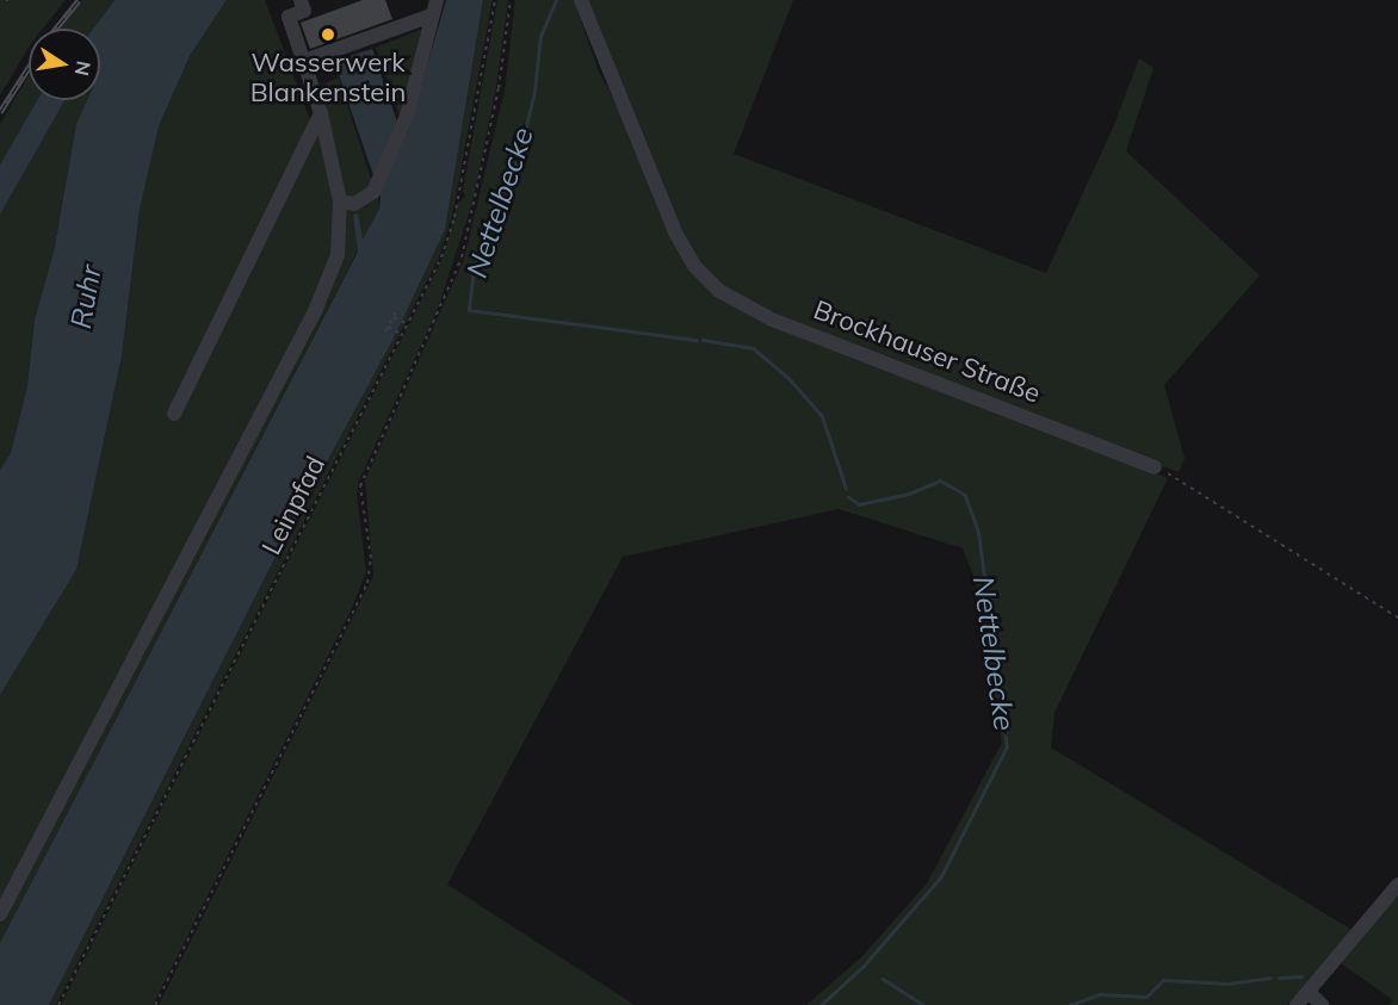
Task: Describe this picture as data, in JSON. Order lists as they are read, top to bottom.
{
  "streets": {
    "street": ["Brockhauser Straße"],
    "path": ["Leinpfad"]
  },
  "water": ["Nettelbecke", "Ruhr"],
  "places": ["Wasserwerk Blankenstein"],
  "north": "right"
}
